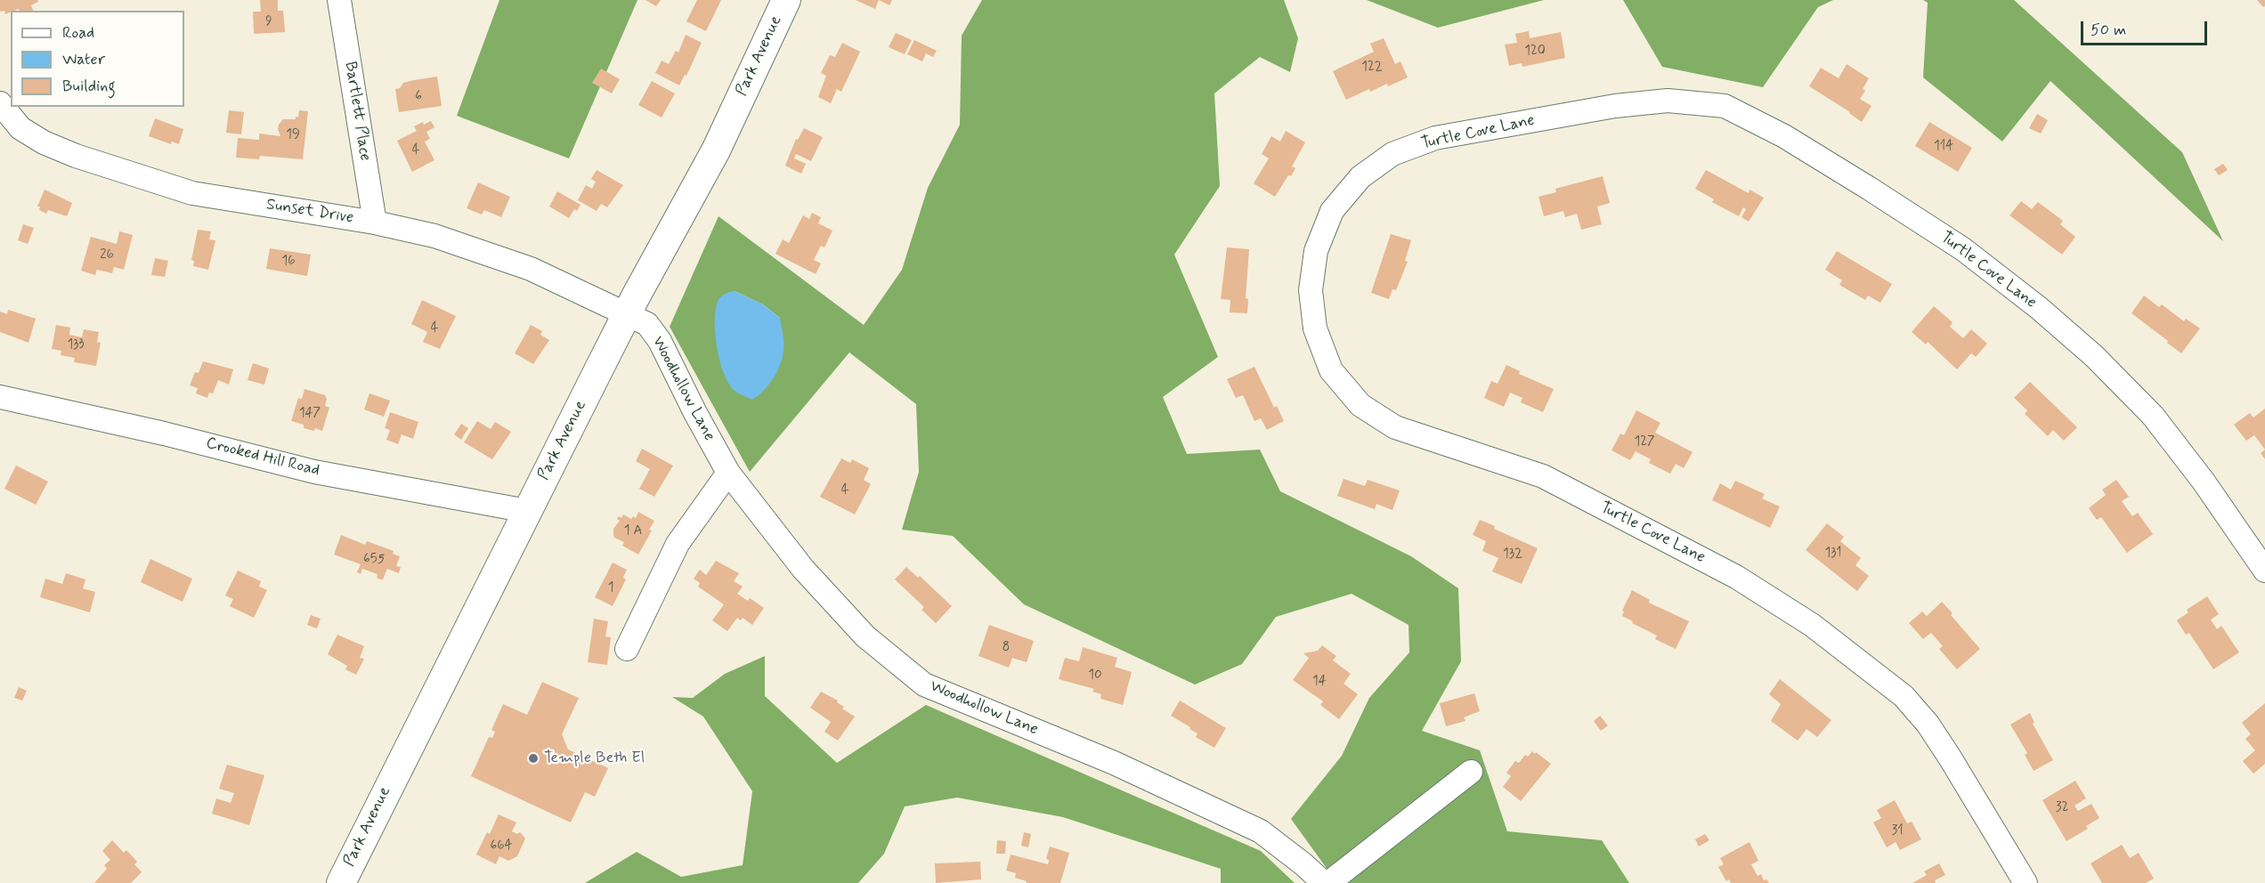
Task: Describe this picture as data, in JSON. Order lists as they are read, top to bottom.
{
  "streets": {
    "main road": ["Park Avenue"],
    "street": [
      "Bartlett Place",
      "Turtle Cove Lane",
      "Sunset Drive",
      "Woodhollow Lane",
      "Crooked Hill Road"
    ]
  },
  "crossings": [
    ["Park Avenue", "Sunset Drive"],
    ["Park Avenue", "Woodhollow Lane"],
    ["Park Avenue", "Crooked Hill Road"],
    ["Bartlett Place", "Sunset Drive"],
    ["Sunset Drive", "Woodhollow Lane"]
  ],
  "places": ["Temple Beth El"],
  "house_numbers": [
    "9",
    "120",
    "122",
    "6",
    "19",
    "114",
    "4",
    "26",
    "16",
    "4",
    "133",
    "147",
    "127",
    "4",
    "1 A",
    "131",
    "132",
    "655",
    "1",
    "8",
    "10",
    "14",
    "32",
    "31",
    "664"
  ],
  "legend": ["Road", "Water", "Building"],
  "scale_bar": "50 m"
}
